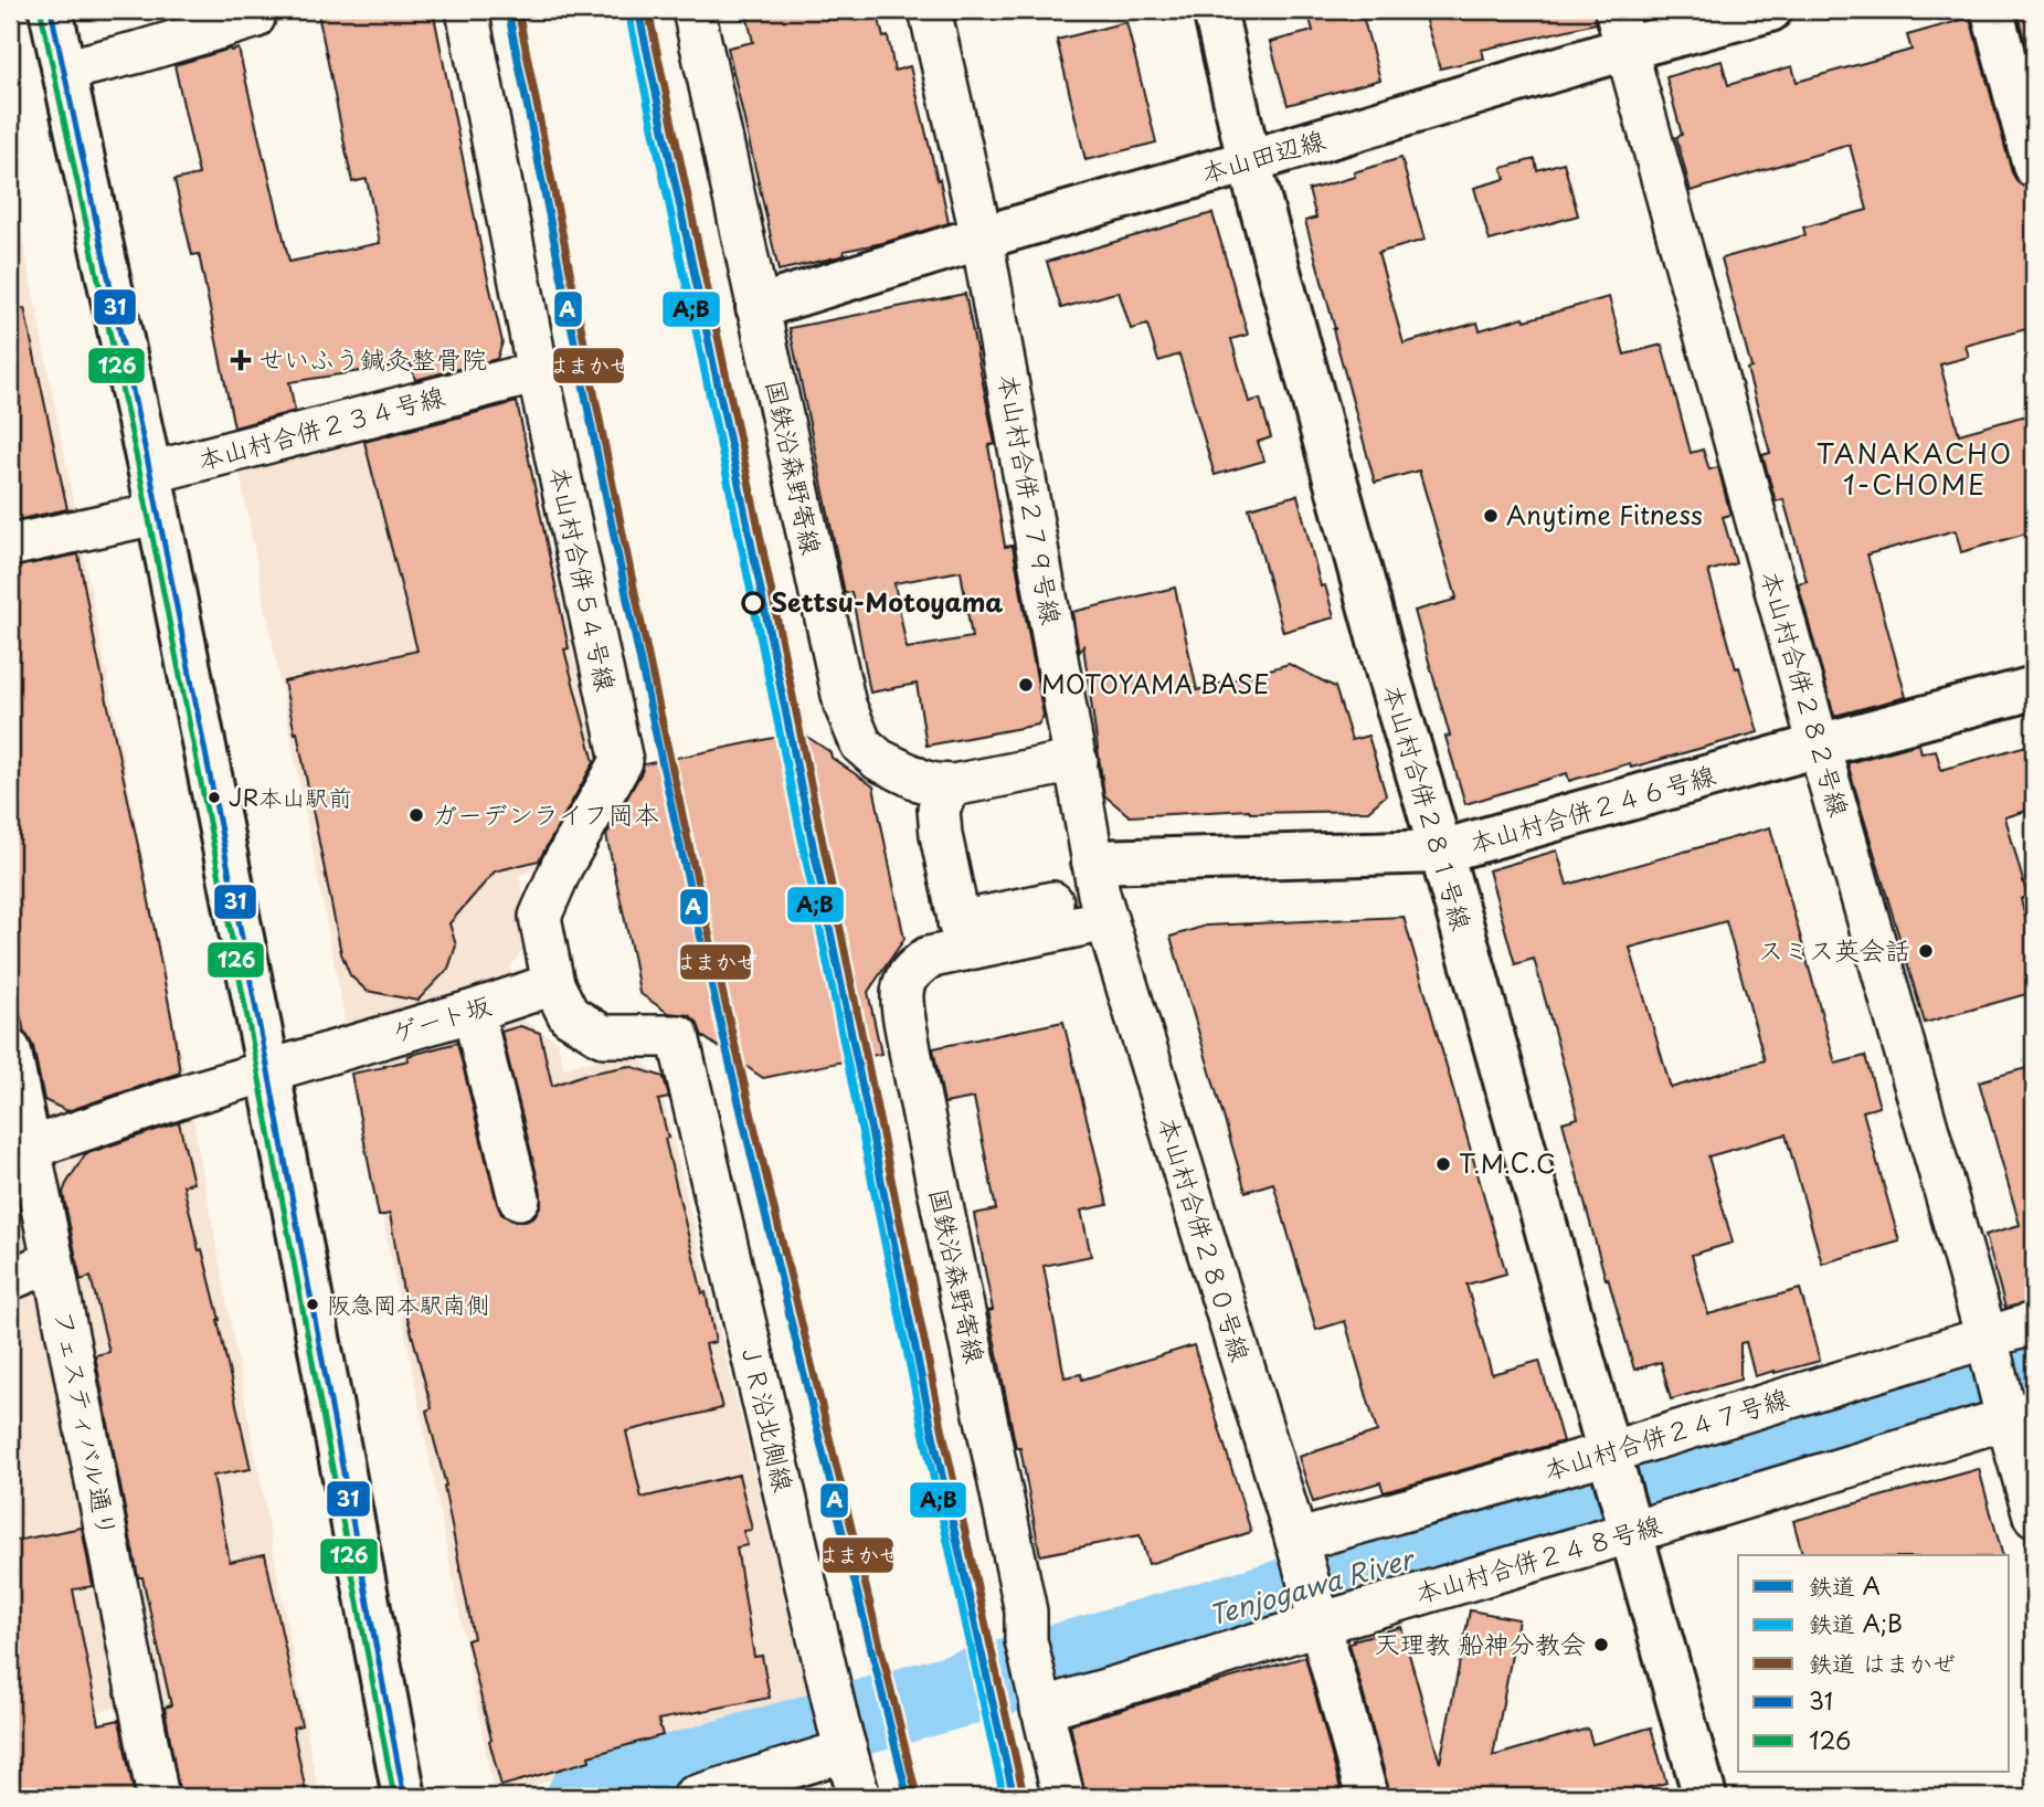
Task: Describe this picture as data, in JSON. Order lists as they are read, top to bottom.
{
  "streets": {
    "street": [
      "本山田辺線",
      "本山村合併２３４号線",
      "国鉄沿森野寄線",
      "本山村合併２７９号線",
      "本山村合併５４号線",
      "本山村合併２８２号線",
      "本山村合併２８１号線",
      "本山村合併２４６号線",
      "ゲート坂",
      "本山村合併２８０号線",
      "ＪＲ沿北側線",
      "フェスティバル通り",
      "本山村合併２４７号線",
      "本山村合併２４８号線"
    ]
  },
  "crossings": [
    ["本山田辺線", "国鉄沿森野寄線"],
    ["本山田辺線", "本山村合併２７９号線"],
    ["本山田辺線", "本山村合併２８２号線"],
    ["本山田辺線", "本山村合併２８１号線"],
    ["本山村合併２３４号線", "本山村合併５４号線"],
    ["国鉄沿森野寄線", "本山村合併２７９号線"],
    ["国鉄沿森野寄線", "本山村合併２４６号線"],
    ["国鉄沿森野寄線", "本山村合併２８０号線"],
    ["国鉄沿森野寄線", "本山村合併２４８号線"],
    ["本山村合併２７９号線", "本山村合併２４６号線"],
    ["本山村合併２７９号線", "本山村合併２８０号線"],
    ["本山村合併５４号線", "ゲート坂"],
    ["本山村合併５４号線", "ＪＲ沿北側線"],
    ["本山村合併２８２号線", "本山村合併２４６号線"],
    ["本山村合併２８２号線", "本山村合併２４７号線"],
    ["本山村合併２８２号線", "本山村合併２４８号線"],
    ["本山村合併２８１号線", "本山村合併２４６号線"],
    ["本山村合併２８１号線", "本山村合併２４７号線"],
    ["本山村合併２８１号線", "本山村合併２４８号線"],
    ["本山村合併２４６号線", "本山村合併２８０号線"],
    ["ゲート坂", "フェスティバル通り"],
    ["本山村合併２８０号線", "本山村合併２４７号線"],
    ["本山村合併２８０号線", "本山村合併２４８号線"]
  ],
  "districts": ["TANAKACHO 1-CHOME"],
  "water": ["Tenjogawa River"],
  "places": {
    "health": ["せいふう鍼灸整骨院"],
    "other": [
      "Anytime Fitness",
      "Settsu-Motoyama",
      "MOTOYAMA BASE",
      "JR本山駅前",
      "ガーデンライフ岡本",
      "スミス英会話",
      "T.M.C.C",
      "阪急岡本駅南側",
      "天理教 船神分教会"
    ]
  },
  "lines": [
    "rail line A",
    "rail line はまかぜ",
    "transit line 31",
    "rail line A;B",
    "transit line 126"
  ],
  "legend": [
    "鉄道 A",
    "鉄道 A;B",
    "鉄道 はまかぜ",
    "31",
    "126"
  ]
}
